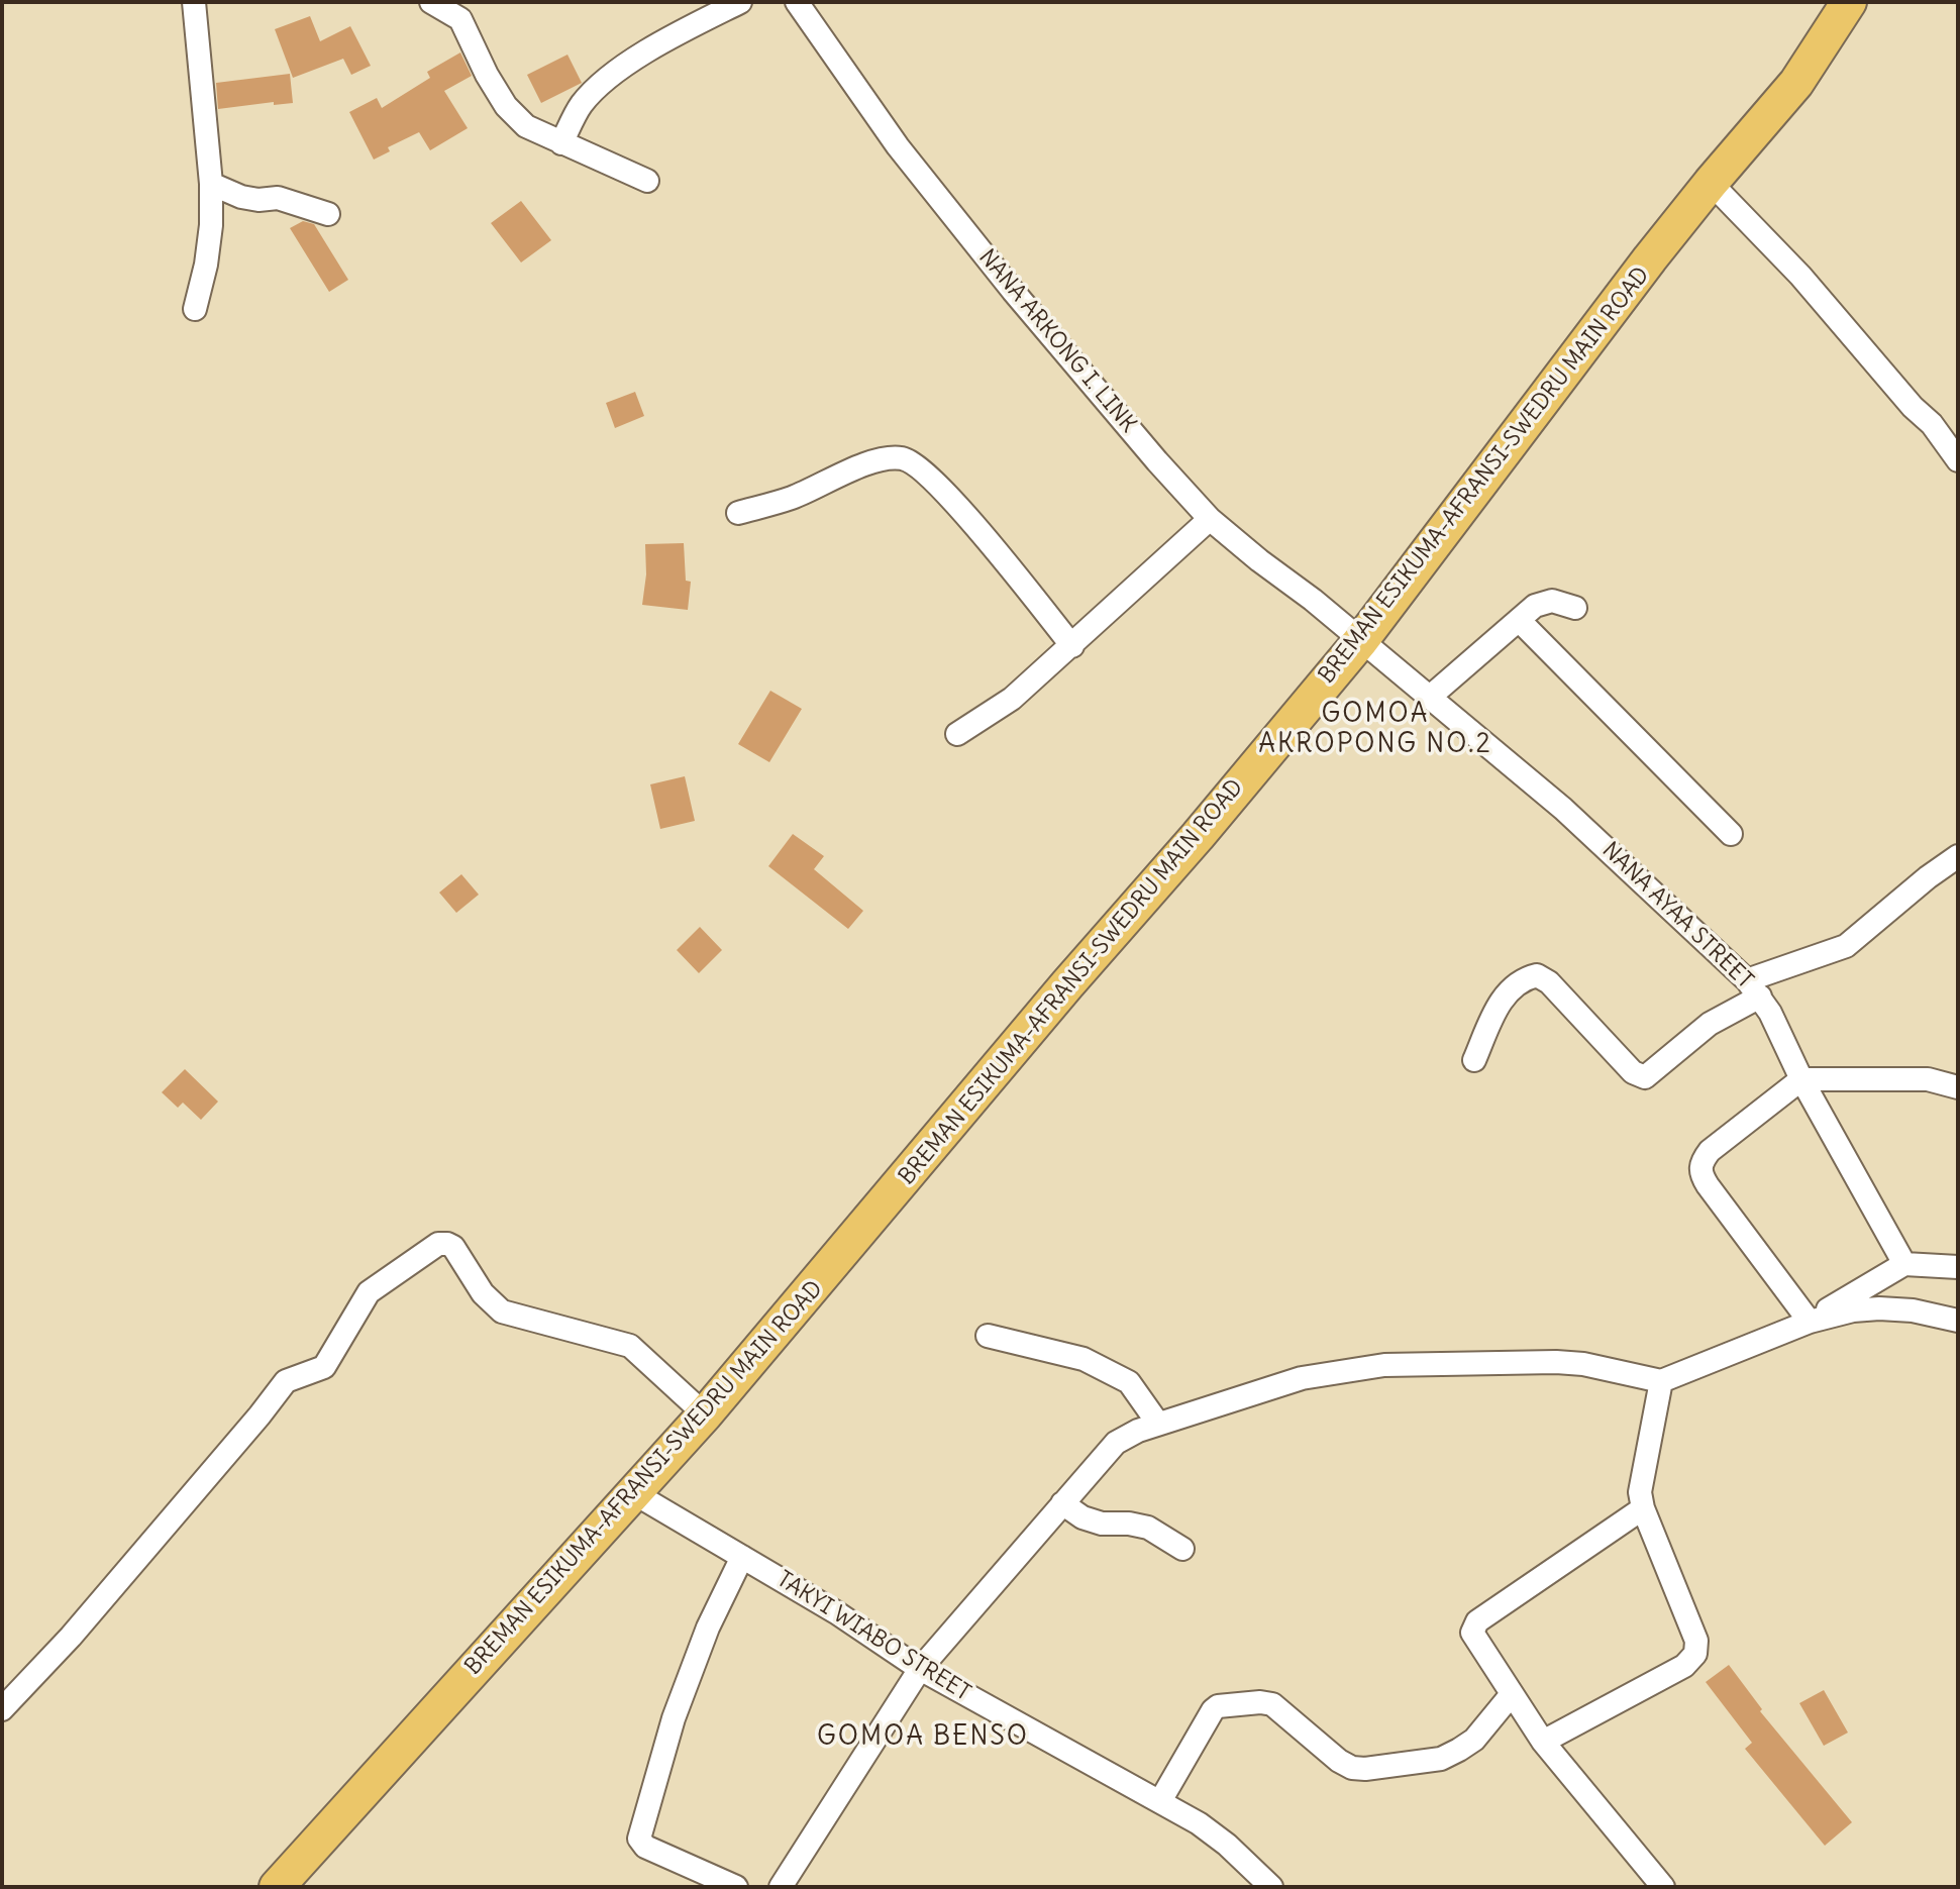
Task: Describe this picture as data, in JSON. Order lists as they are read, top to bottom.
{
  "streets": {
    "main road": ["BREMAN ESIKUMA-AFRANSI-SWEDRU MAIN ROAD"],
    "street": ["NANA ARKONG I. LINK", "NANA AYAA STREET", "TAKYI WIABO STREET"]
  },
  "crossings": [
    ["NANA ARKONG I. LINK", "BREMAN ESIKUMA-AFRANSI-SWEDRU MAIN ROAD"],
    ["NANA ARKONG I. LINK", "NANA AYAA STREET"],
    ["BREMAN ESIKUMA-AFRANSI-SWEDRU MAIN ROAD", "NANA AYAA STREET"],
    ["BREMAN ESIKUMA-AFRANSI-SWEDRU MAIN ROAD", "TAKYI WIABO STREET"]
  ],
  "districts": ["GOMOA AKROPONG NO.2", "GOMOA BENSO"]
}
